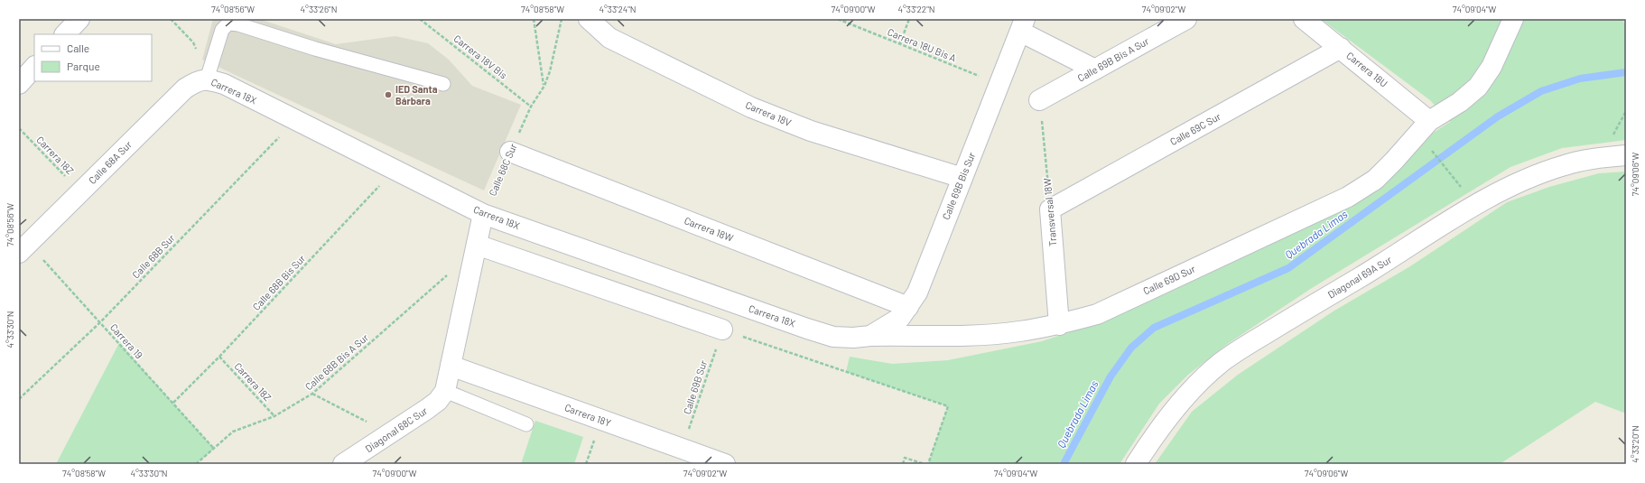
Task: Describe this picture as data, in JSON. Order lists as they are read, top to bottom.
{
  "streets": {
    "street": [
      "Calle 69B Bis A Sur",
      "Carrera 18U",
      "Carrera 18X",
      "Carrera 18V",
      "Calle 69C Sur",
      "Calle 68A Sur",
      "Calle 69B Bis Sur",
      "Transversal 18W",
      "Carrera 18W",
      "Diagonal 69A Sur",
      "Calle 69D Sur",
      "Carrera 18Y",
      "Diagonal 68C Sur"
    ],
    "path": [
      "Carrera 18U Bis A",
      "Carrera 18V Bis",
      "Carrera 18Z",
      "Calle 68C Sur",
      "Calle 68B Sur",
      "Calle 68B Bis Sur",
      "Carrera 19",
      "Calle 68B Bis A Sur",
      "Calle 69B Sur"
    ]
  },
  "crossings": [
    ["Carrera 18U Bis A", "Calle 69B Bis Sur"],
    ["Carrera 18V Bis", "Calle 68C Sur"],
    ["Calle 69B Bis A Sur", "Transversal 18W"],
    ["Carrera 18U", "Calle 69C Sur"],
    ["Carrera 18U", "Calle 69D Sur"],
    ["Carrera 18X", "Calle 68A Sur"],
    ["Carrera 18X", "Calle 68C Sur"],
    ["Carrera 18X", "Calle 69B Bis Sur"],
    ["Carrera 18X", "Calle 68B Sur"],
    ["Carrera 18X", "Calle 69D Sur"],
    ["Carrera 18X", "Calle 68B Bis Sur"],
    ["Carrera 18V", "Calle 69B Bis Sur"],
    ["Calle 69C Sur", "Transversal 18W"],
    ["Carrera 18Z", "Calle 68A Sur"],
    ["Carrera 18Z", "Calle 68B Bis Sur"],
    ["Carrera 18Z", "Calle 68B Bis A Sur"],
    ["Calle 68A Sur", "Carrera 19"],
    ["Calle 68C Sur", "Carrera 18W"],
    ["Calle 69B Bis Sur", "Carrera 18W"],
    ["Calle 69B Bis Sur", "Calle 69D Sur"],
    ["Transversal 18W", "Calle 69D Sur"],
    ["Calle 68B Sur", "Carrera 19"],
    ["Calle 68B Bis Sur", "Carrera 19"],
    ["Carrera 19", "Calle 68B Bis A Sur"],
    ["Calle 69B Sur", "Carrera 18Y"]
  ],
  "water": ["Quebrada Limas"],
  "places": ["IED Santa Bárbara"],
  "legend": ["Calle", "Parque"],
  "coordinates": [
    "74°08'56\"W",
    "4°33'26\"N",
    "74°08'58\"W",
    "4°33'24\"N",
    "74°09'00\"W",
    "4°33'22\"N",
    "74°09'02\"W",
    "74°09'04\"W",
    "74°09'06\"W",
    "4°33'30\"N",
    "4°33'20\"N"
  ]
}
